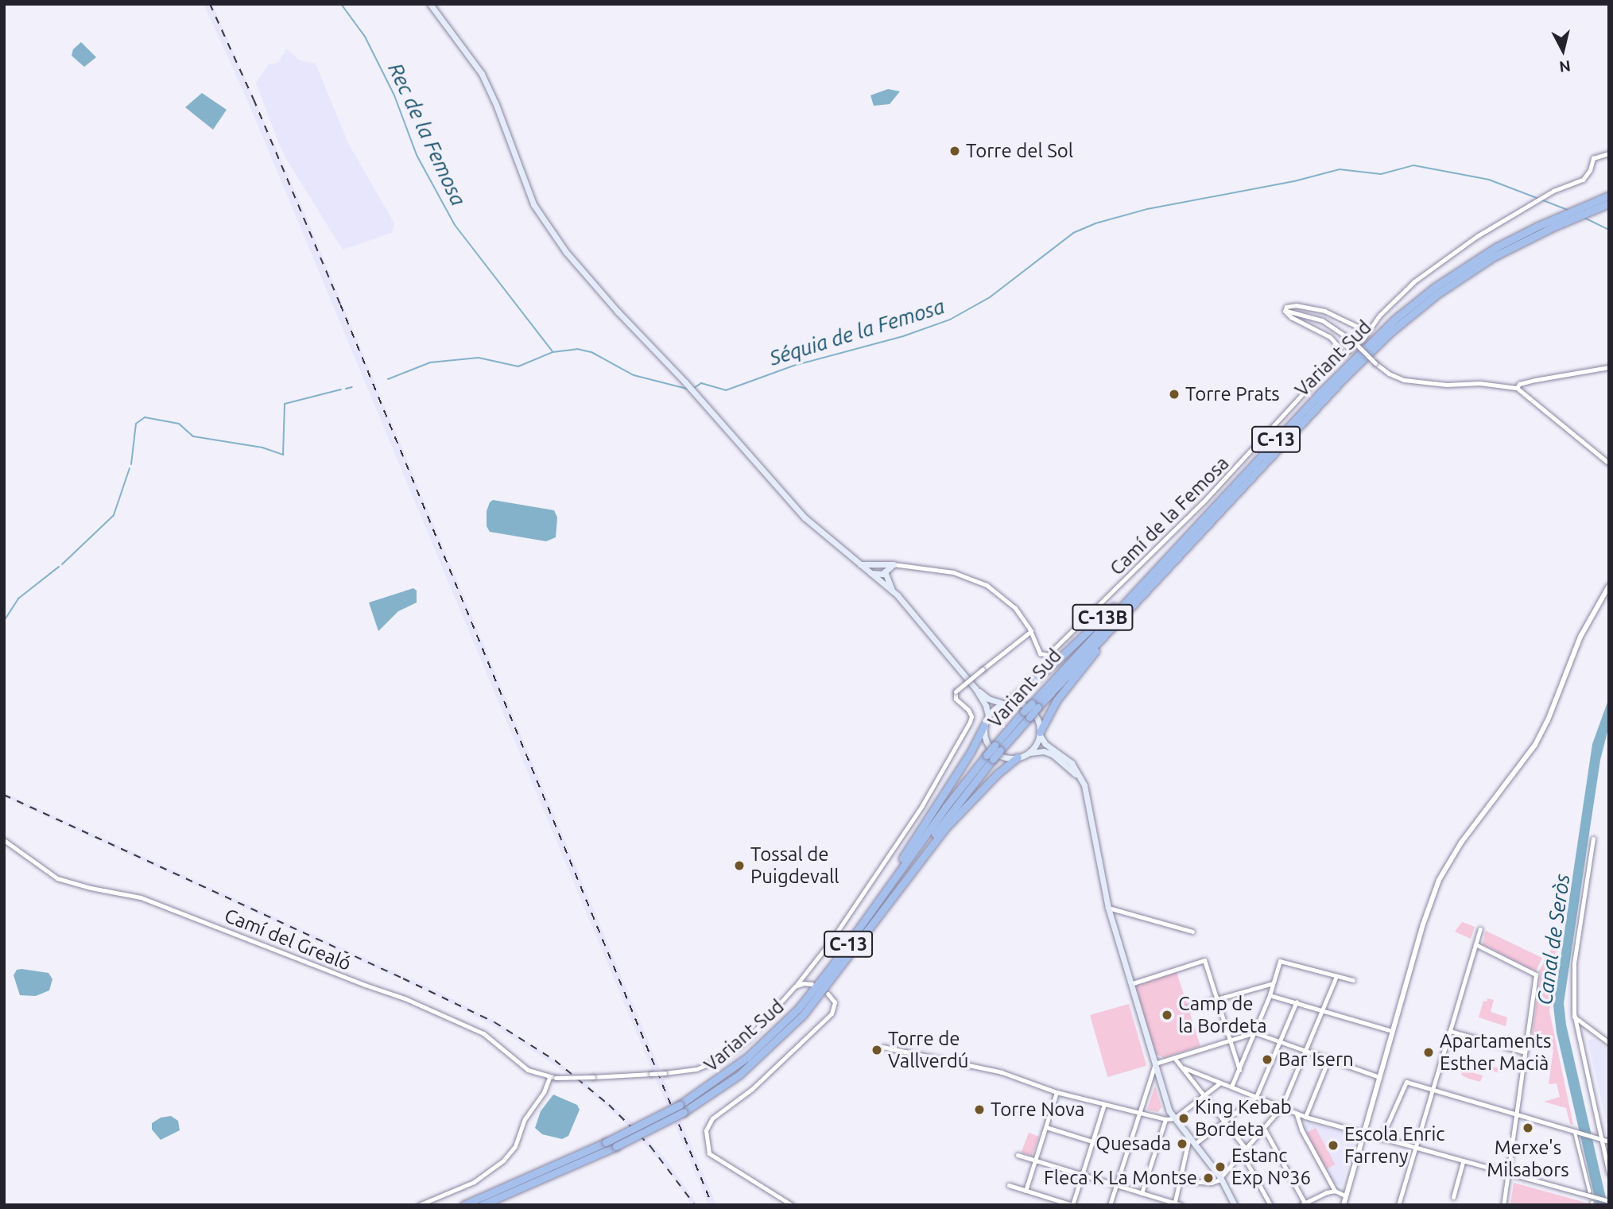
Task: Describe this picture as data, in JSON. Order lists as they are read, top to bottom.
{
  "streets": {
    "highway": ["Variant Sud", "C-13", "C-13B"],
    "street": ["Camí de la Femosa", "Camí del Grealó"]
  },
  "crossings": [
    ["Variant Sud", "C-13"],
    ["Variant Sud", "C-13B"],
    ["C-13", "C-13B"],
    ["Camí de la Femosa", "Camí del Grealó"]
  ],
  "water": ["Rec de la Femosa", "Séquia de la Femosa", "Canal de Seròs"],
  "places": [
    "Torre del Sol",
    "Torre Prats",
    "Tossal de Puigdevall",
    "Camp de la Bordeta",
    "Torre de Vallverdú",
    "Apartaments Esther Macià",
    "Bar Isern",
    "Torre Nova",
    "King Kebab Bordeta",
    "Merxe's Milsabors",
    "Quesada",
    "Escola Enric Farreny",
    "Estanc Exp Nº36",
    "Fleca K La Montse"
  ],
  "north": "bottom"
}
